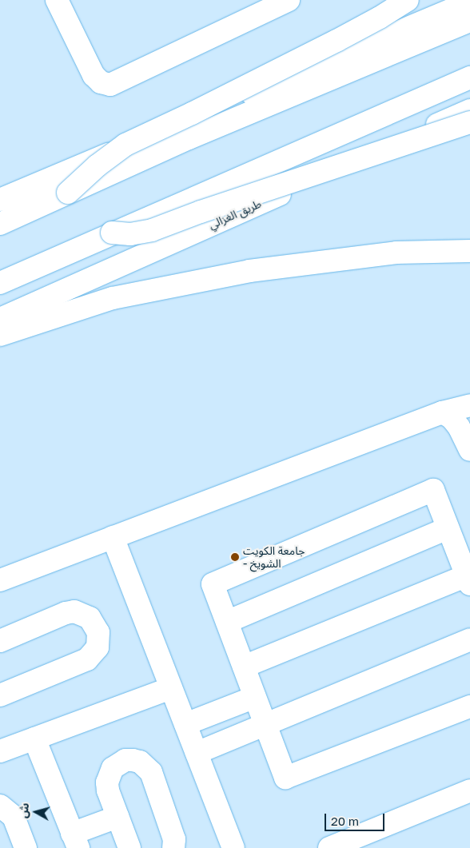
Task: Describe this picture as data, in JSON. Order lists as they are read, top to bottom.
{
  "streets": {
    "main road": ["طريق الغزالي"]
  },
  "places": ["جامعة الكويت - الشويخ"],
  "scale_bar": "20 m",
  "north": "left"
}
